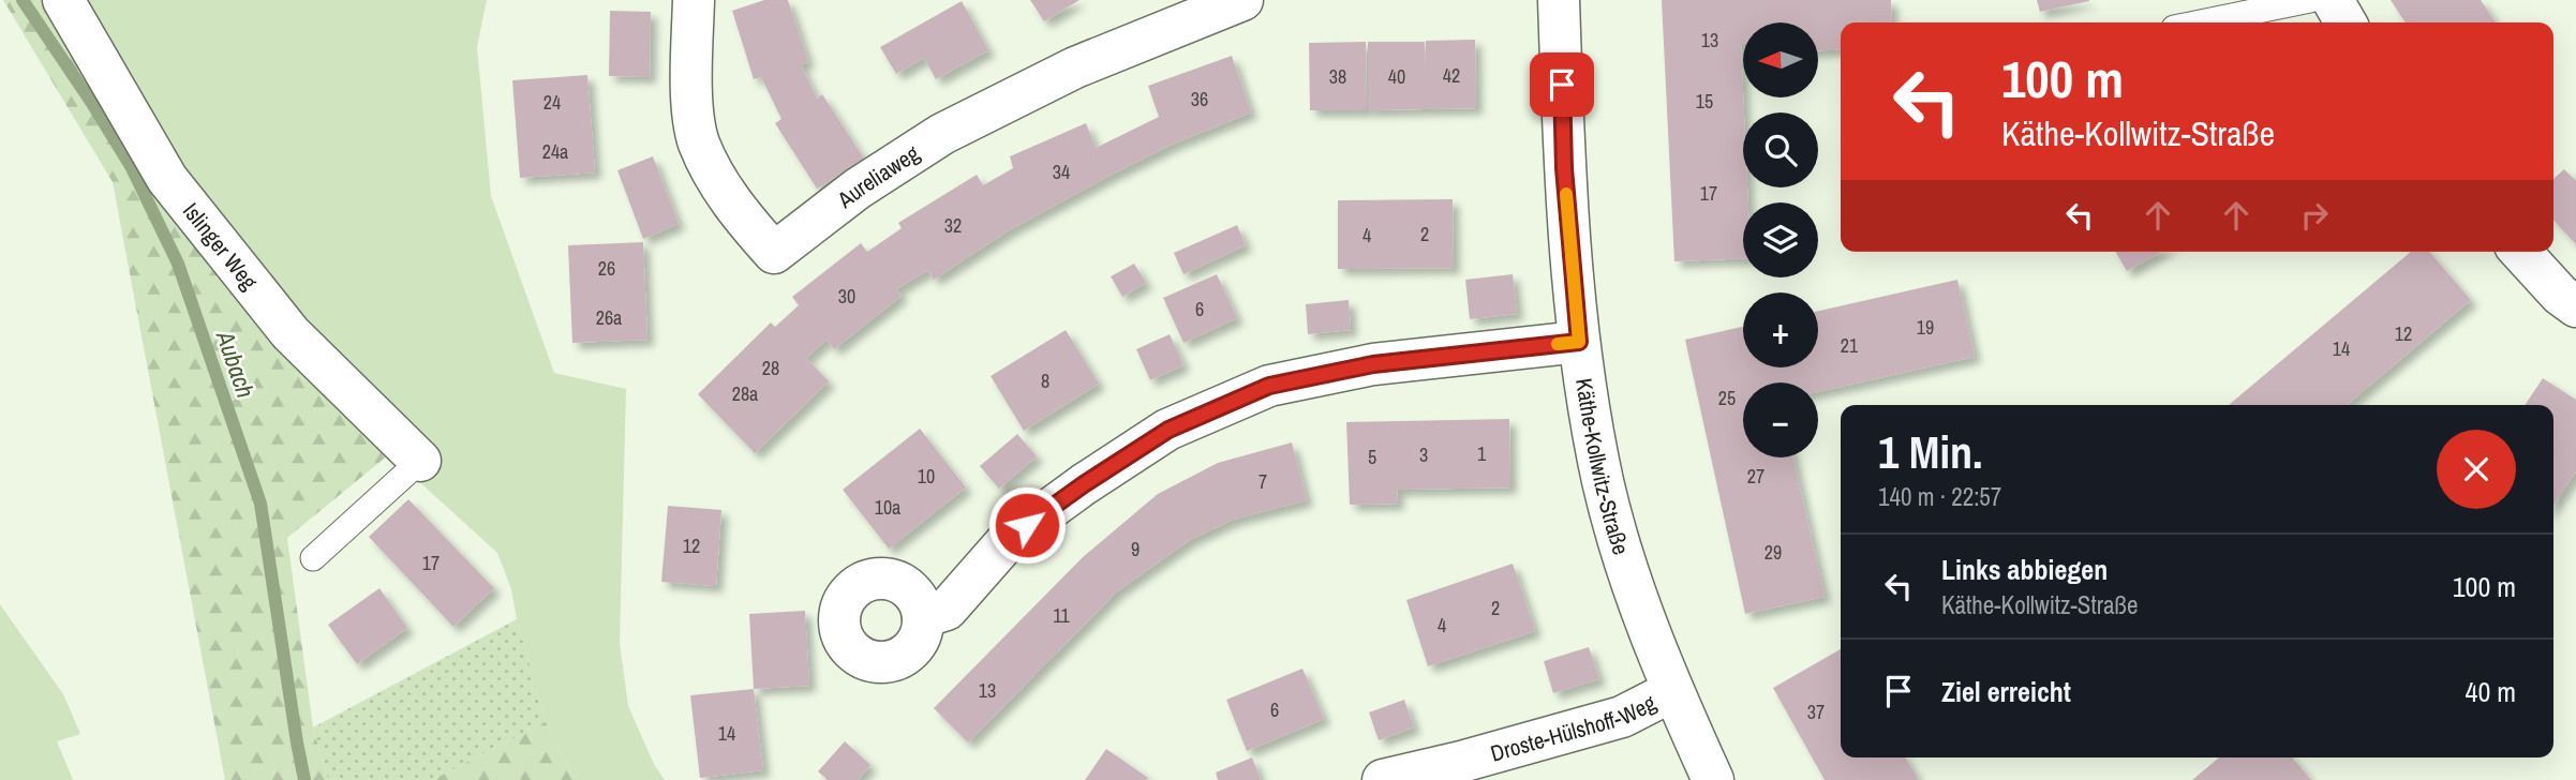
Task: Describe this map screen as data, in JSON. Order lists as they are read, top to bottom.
{
  "streets": {
    "street": [
      "Aureliaweg",
      "Islinger Weg",
      "Käthe-Kollwitz-Straße",
      "Droste-Hülshoff-Weg"
    ]
  },
  "crossings": [
    ["Käthe-Kollwitz-Straße", "Droste-Hülshoff-Weg"]
  ],
  "water": ["Aubach"],
  "house_numbers": [
    "13",
    "42",
    "38",
    "40",
    "36",
    "15",
    "24",
    "24a",
    "34",
    "17",
    "32",
    "2",
    "4",
    "26",
    "30",
    "6",
    "26a",
    "19",
    "12",
    "21",
    "14",
    "28",
    "8",
    "28a",
    "25",
    "1",
    "3",
    "5",
    "10",
    "27",
    "7",
    "10a",
    "12",
    "9",
    "29",
    "17",
    "2",
    "11",
    "4",
    "13",
    "6",
    "37",
    "14"
  ],
  "north": "left",
  "page": {
    "map_buttons": ["+", "−"],
    "turn": ["100 m", "Käthe-Kollwitz-Straße"],
    "heading": ["1 Min.", "140 m · 22:57"],
    "list": [
      {
        "name": "Links abbiegen",
        "note": "Käthe-Kollwitz-Straße",
        "value": "100 m"
      },
      {
        "name": "Ziel erreicht",
        "value": "40 m"
      }
    ]
  }
}
